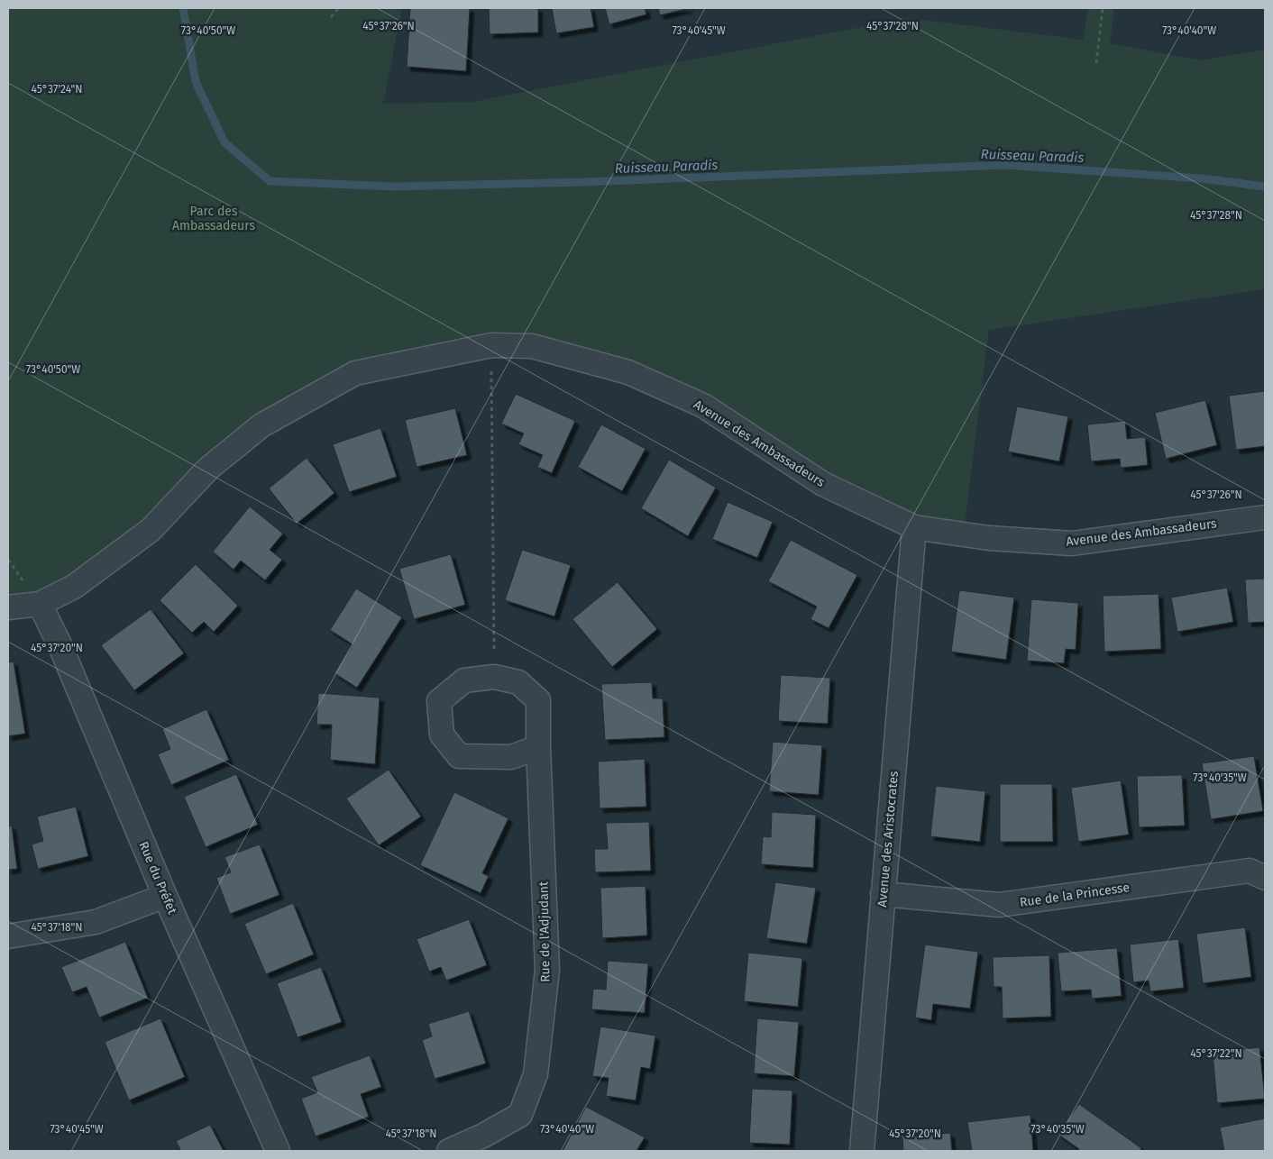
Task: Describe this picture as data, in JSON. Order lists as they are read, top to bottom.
{
  "streets": {
    "street": [
      "Avenue des Ambassadeurs",
      "Avenue des Aristocrates",
      "Rue du Préfet",
      "Rue de la Princesse",
      "Rue de l'Adjudant"
    ]
  },
  "crossings": [
    ["Avenue des Ambassadeurs", "Avenue des Aristocrates"],
    ["Avenue des Ambassadeurs", "Rue du Préfet"],
    ["Avenue des Aristocrates", "Rue de la Princesse"]
  ],
  "water": ["Ruisseau Paradis"],
  "parks": ["Parc des Ambassadeurs"],
  "coordinates": [
    "45°37'26\"N",
    "45°37'28\"N",
    "73°40'50\"W",
    "73°40'45\"W",
    "73°40'40\"W",
    "45°37'24\"N",
    "45°37'20\"N",
    "73°40'35\"W",
    "45°37'18\"N",
    "45°37'22\"N"
  ]
}
